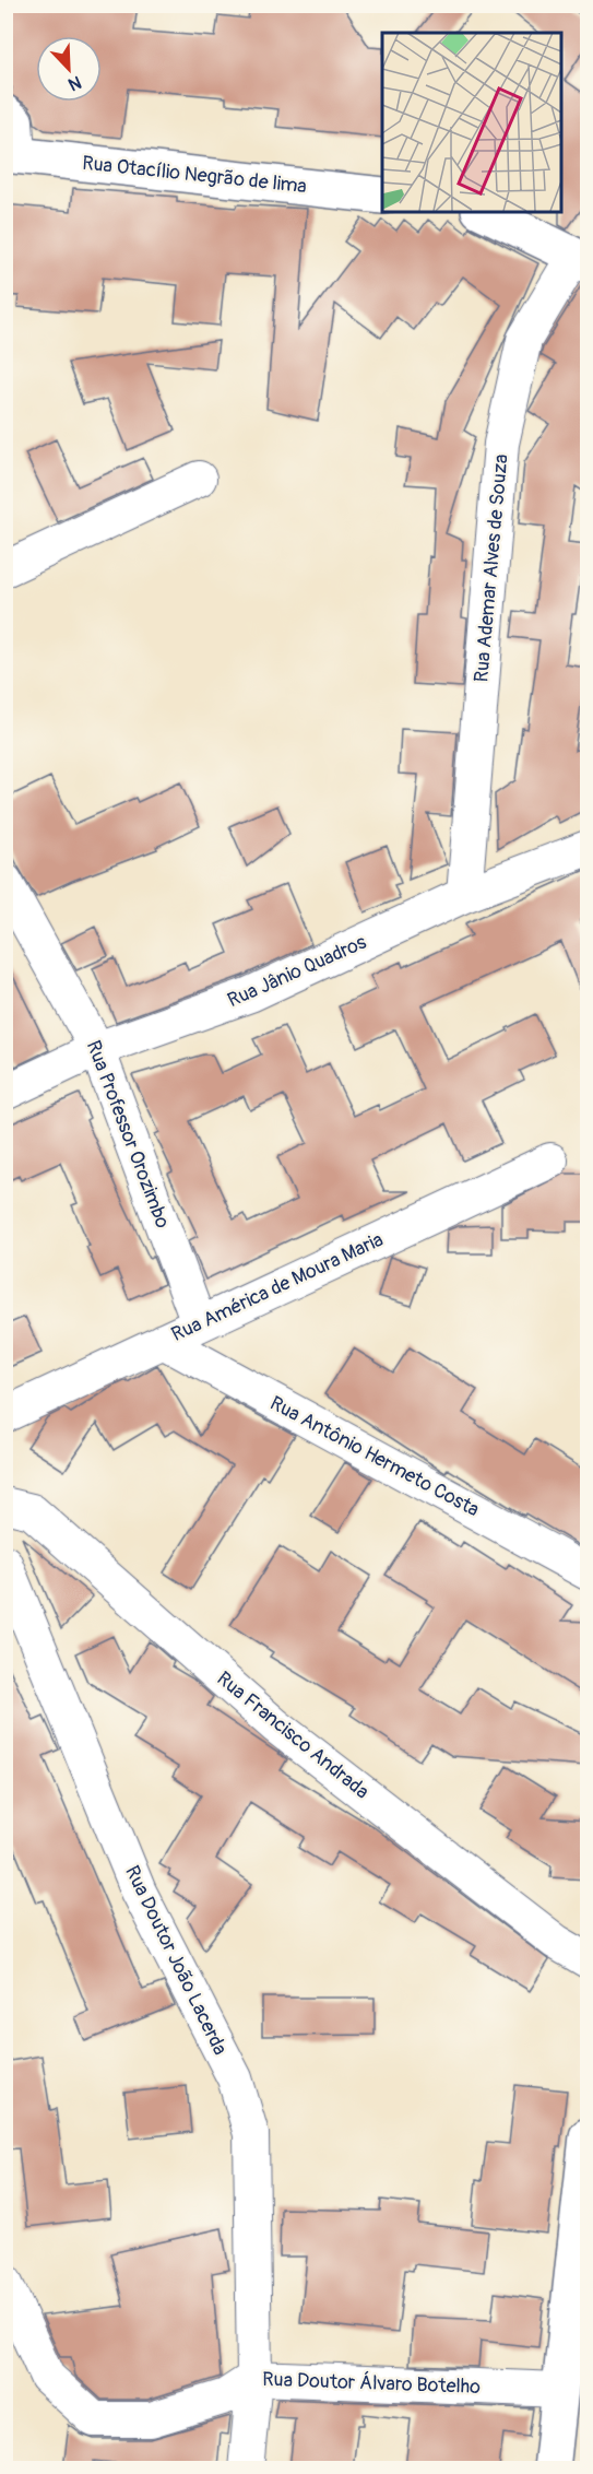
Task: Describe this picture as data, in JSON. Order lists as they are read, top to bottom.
{
  "streets": {
    "main road": ["Rua Otacílio Negrão de lima"],
    "street": [
      "Rua Ademar Alves de Souza",
      "Rua Jânio Quadros",
      "Rua Professor Orozimbo",
      "Rua América de Moura Maria",
      "Rua Antônio Hermeto Costa",
      "Rua Francisco Andrada",
      "Rua Doutor João Lacerda",
      "Rua Doutor Álvaro Botelho"
    ]
  },
  "crossings": [
    ["Rua Ademar Alves de Souza", "Rua Jânio Quadros"],
    ["Rua Jânio Quadros", "Rua Professor Orozimbo"],
    ["Rua Professor Orozimbo", "Rua América de Moura Maria"],
    ["Rua América de Moura Maria", "Rua Antônio Hermeto Costa"],
    ["Rua Doutor João Lacerda", "Rua Doutor Álvaro Botelho"]
  ],
  "north": "bottom right"
}
